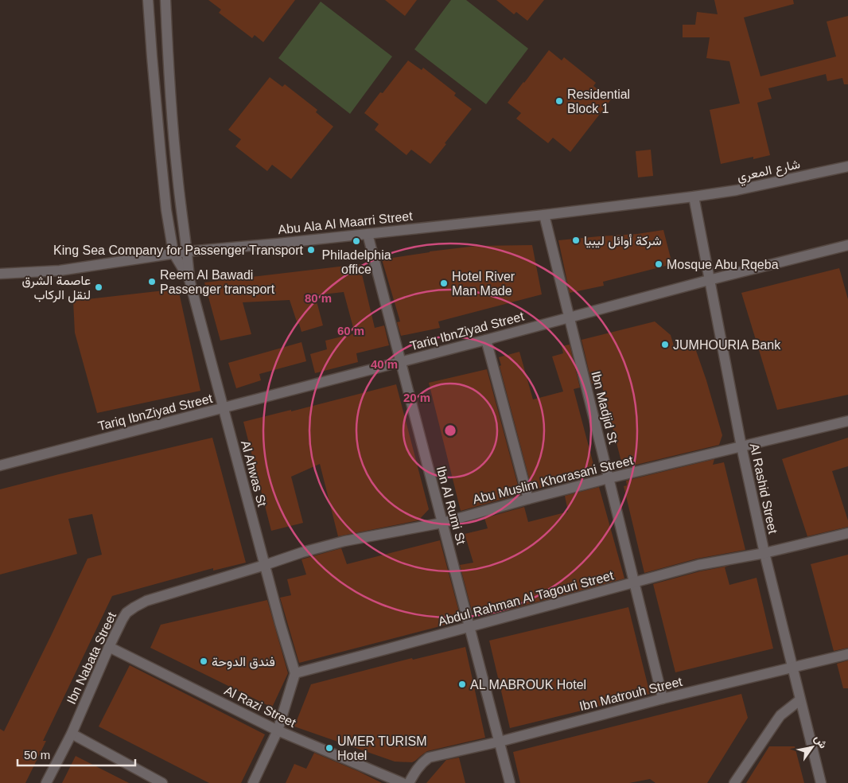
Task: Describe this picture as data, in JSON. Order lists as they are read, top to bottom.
{
  "streets": {
    "street": [
      "شارع المعري",
      "Abu Ala Al Maarri Street",
      "Tariq IbnZiyad Street",
      "Ibn Madjid St",
      "Al Ahwas St",
      "Abu Muslim Khorasani Street",
      "Al Rashid Street",
      "Ibn Al Rumi St",
      "Abdul Rahman Al Tagouri Street",
      "Ibn Nabata Street",
      "Ibn Matrouh Street",
      "Al Razi Street"
    ]
  },
  "crossings": [
    ["شارع المعري", "Abu Ala Al Maarri Street"],
    ["شارع المعري", "Al Rashid Street"],
    ["Abu Ala Al Maarri Street", "Ibn Madjid St"],
    ["Abu Ala Al Maarri Street", "Al Rashid Street"],
    ["Abu Ala Al Maarri Street", "Ibn Al Rumi St"],
    ["Tariq IbnZiyad Street", "Ibn Madjid St"],
    ["Tariq IbnZiyad Street", "Al Ahwas St"],
    ["Tariq IbnZiyad Street", "Al Rashid Street"],
    ["Tariq IbnZiyad Street", "Ibn Al Rumi St"],
    ["Ibn Madjid St", "Abu Muslim Khorasani Street"],
    ["Ibn Madjid St", "Abdul Rahman Al Tagouri Street"],
    ["Ibn Madjid St", "Ibn Matrouh Street"],
    ["Al Ahwas St", "Abu Muslim Khorasani Street"],
    ["Al Ahwas St", "Abdul Rahman Al Tagouri Street"],
    ["Al Ahwas St", "Ibn Nabata Street"],
    ["Abu Muslim Khorasani Street", "Al Rashid Street"],
    ["Abu Muslim Khorasani Street", "Ibn Al Rumi St"],
    ["Abu Muslim Khorasani Street", "Ibn Nabata Street"],
    ["Al Rashid Street", "Abdul Rahman Al Tagouri Street"],
    ["Al Rashid Street", "Ibn Matrouh Street"],
    ["Ibn Al Rumi St", "Abdul Rahman Al Tagouri Street"],
    ["Ibn Al Rumi St", "Ibn Matrouh Street"],
    ["Ibn Nabata Street", "Al Razi Street"]
  ],
  "places": [
    "Residential Block 1",
    "شركة أوائل ليبيا",
    "Philadelphia office",
    "King Sea Company for Passenger Transport",
    "Mosque Abu Rqeba",
    "Reem Al Bawadi Passenger transport",
    "Hotel River Man Made",
    "عاصمة الشرق لنقل الركاب",
    "JUMHOURIA Bank",
    "فندق الدوحة",
    "AL MABROUK Hotel",
    "UMER TURISM Hotel"
  ],
  "scale_bar": "50 m",
  "north": "top right",
  "rings": [
    "80 m",
    "60 m",
    "40 m",
    "20 m"
  ]
}
